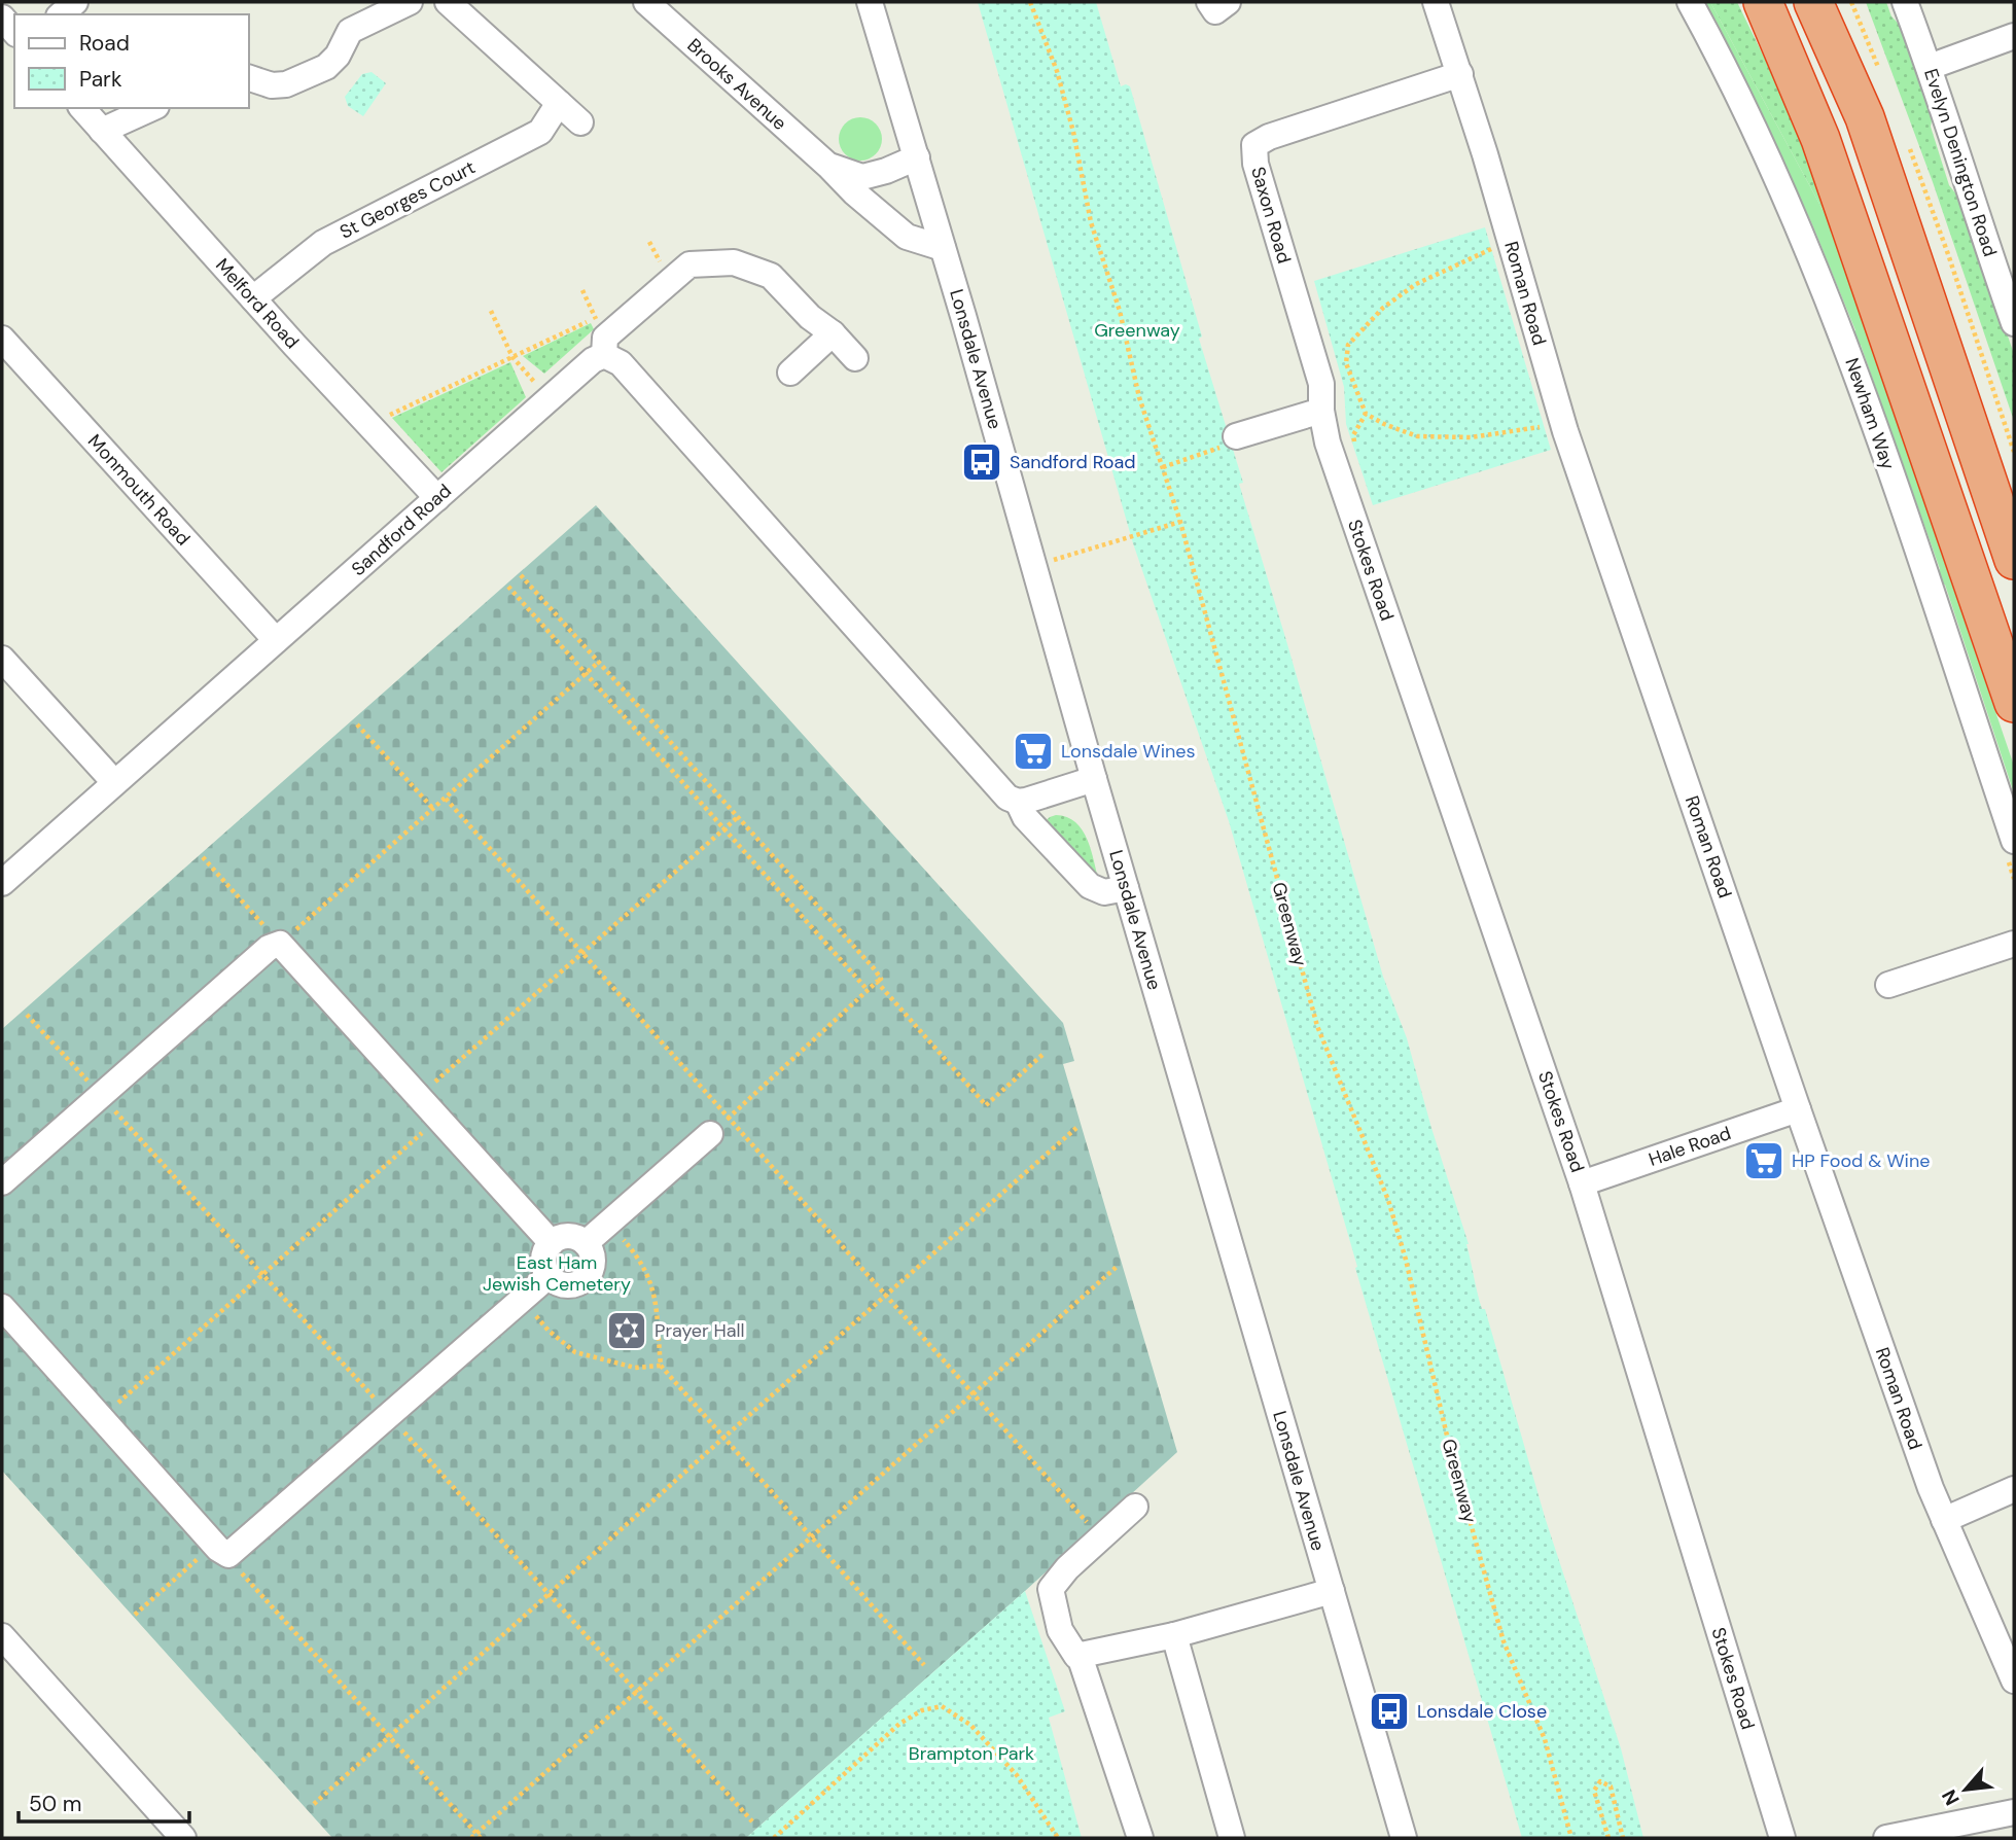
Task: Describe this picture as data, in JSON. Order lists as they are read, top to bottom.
{
  "streets": {
    "street": [
      "Brooks Avenue",
      "Evelyn Denington Road",
      "St Georges Court",
      "Saxon Road",
      "Roman Road",
      "Melford Road",
      "Lonsdale Avenue",
      "Newham Way",
      "Monmouth Road",
      "Sandford Road",
      "Stokes Road",
      "Hale Road"
    ],
    "path": ["Greenway"]
  },
  "crossings": [
    ["Brooks Avenue", "Lonsdale Avenue"],
    ["St Georges Court", "Melford Road"],
    ["Saxon Road", "Roman Road"],
    ["Saxon Road", "Stokes Road"],
    ["Roman Road", "Hale Road"],
    ["Melford Road", "Sandford Road"],
    ["Monmouth Road", "Sandford Road"],
    ["Stokes Road", "Hale Road"]
  ],
  "parks": ["Greenway", "East Ham Jewish Cemetery", "Brampton Park"],
  "places": {
    "bus stop": ["Sandford Road", "Lonsdale Close"],
    "supermarket": ["Lonsdale Wines", "HP Food & Wine"],
    "synagogue": ["Prayer Hall"]
  },
  "legend": ["Road", "Park"],
  "scale_bar": "50 m",
  "north": "bottom left"
}
